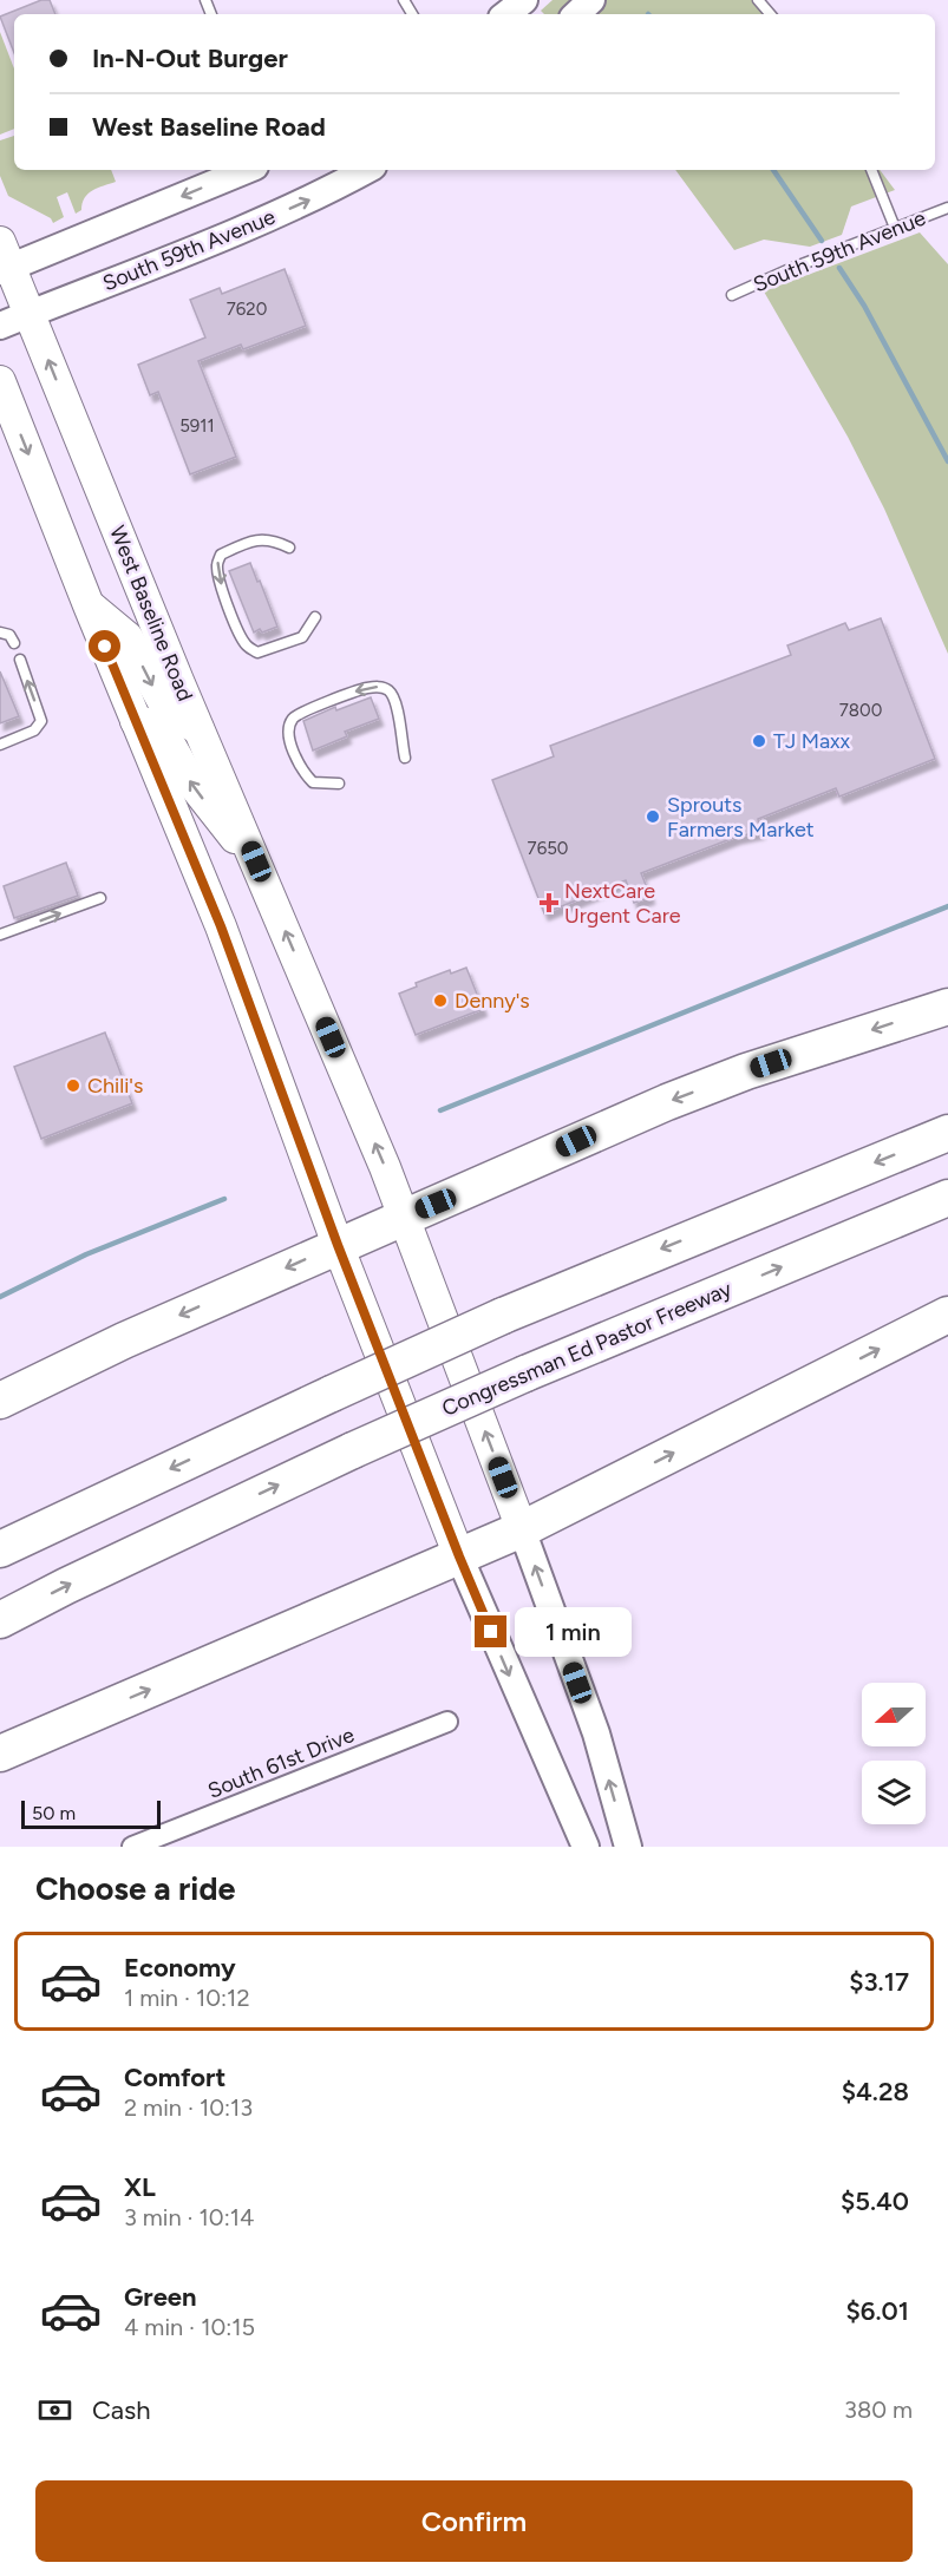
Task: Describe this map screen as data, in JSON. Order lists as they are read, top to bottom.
{
  "streets": {
    "highway": ["Congressman Ed Pastor Freeway"],
    "main road": ["South 59th Avenue", "West Baseline Road"],
    "street": ["South 61st Drive"]
  },
  "crossings": [
    ["South 59th Avenue", "West Baseline Road"]
  ],
  "places": {
    "other": [
      "TJ Maxx",
      "Sprouts Farmers Market",
      "Denny's",
      "Chili's"
    ],
    "health": ["NextCare Urgent Care"]
  },
  "house_numbers": [
    "7620",
    "5911",
    "7800",
    "7650"
  ],
  "scale_bar": "50 m",
  "north": "left",
  "page": {
    "banner": ["In-N-Out Burger", "West Baseline Road"],
    "bubble": "1 min",
    "scale": "50 m",
    "heading": "Choose a ride",
    "list": [
      {
        "name": "Economy",
        "note": "1 min · 10:12",
        "value": "$3.17"
      },
      {
        "name": "Comfort",
        "note": "2 min · 10:13",
        "value": "$4.28"
      },
      {
        "name": "XL",
        "note": "3 min · 10:14",
        "value": "$5.40"
      },
      {
        "name": "Green",
        "note": "4 min · 10:15",
        "value": "$6.01"
      }
    ],
    "pay": ["Cash", "380 m"],
    "buttons": "Confirm"
  }
}
